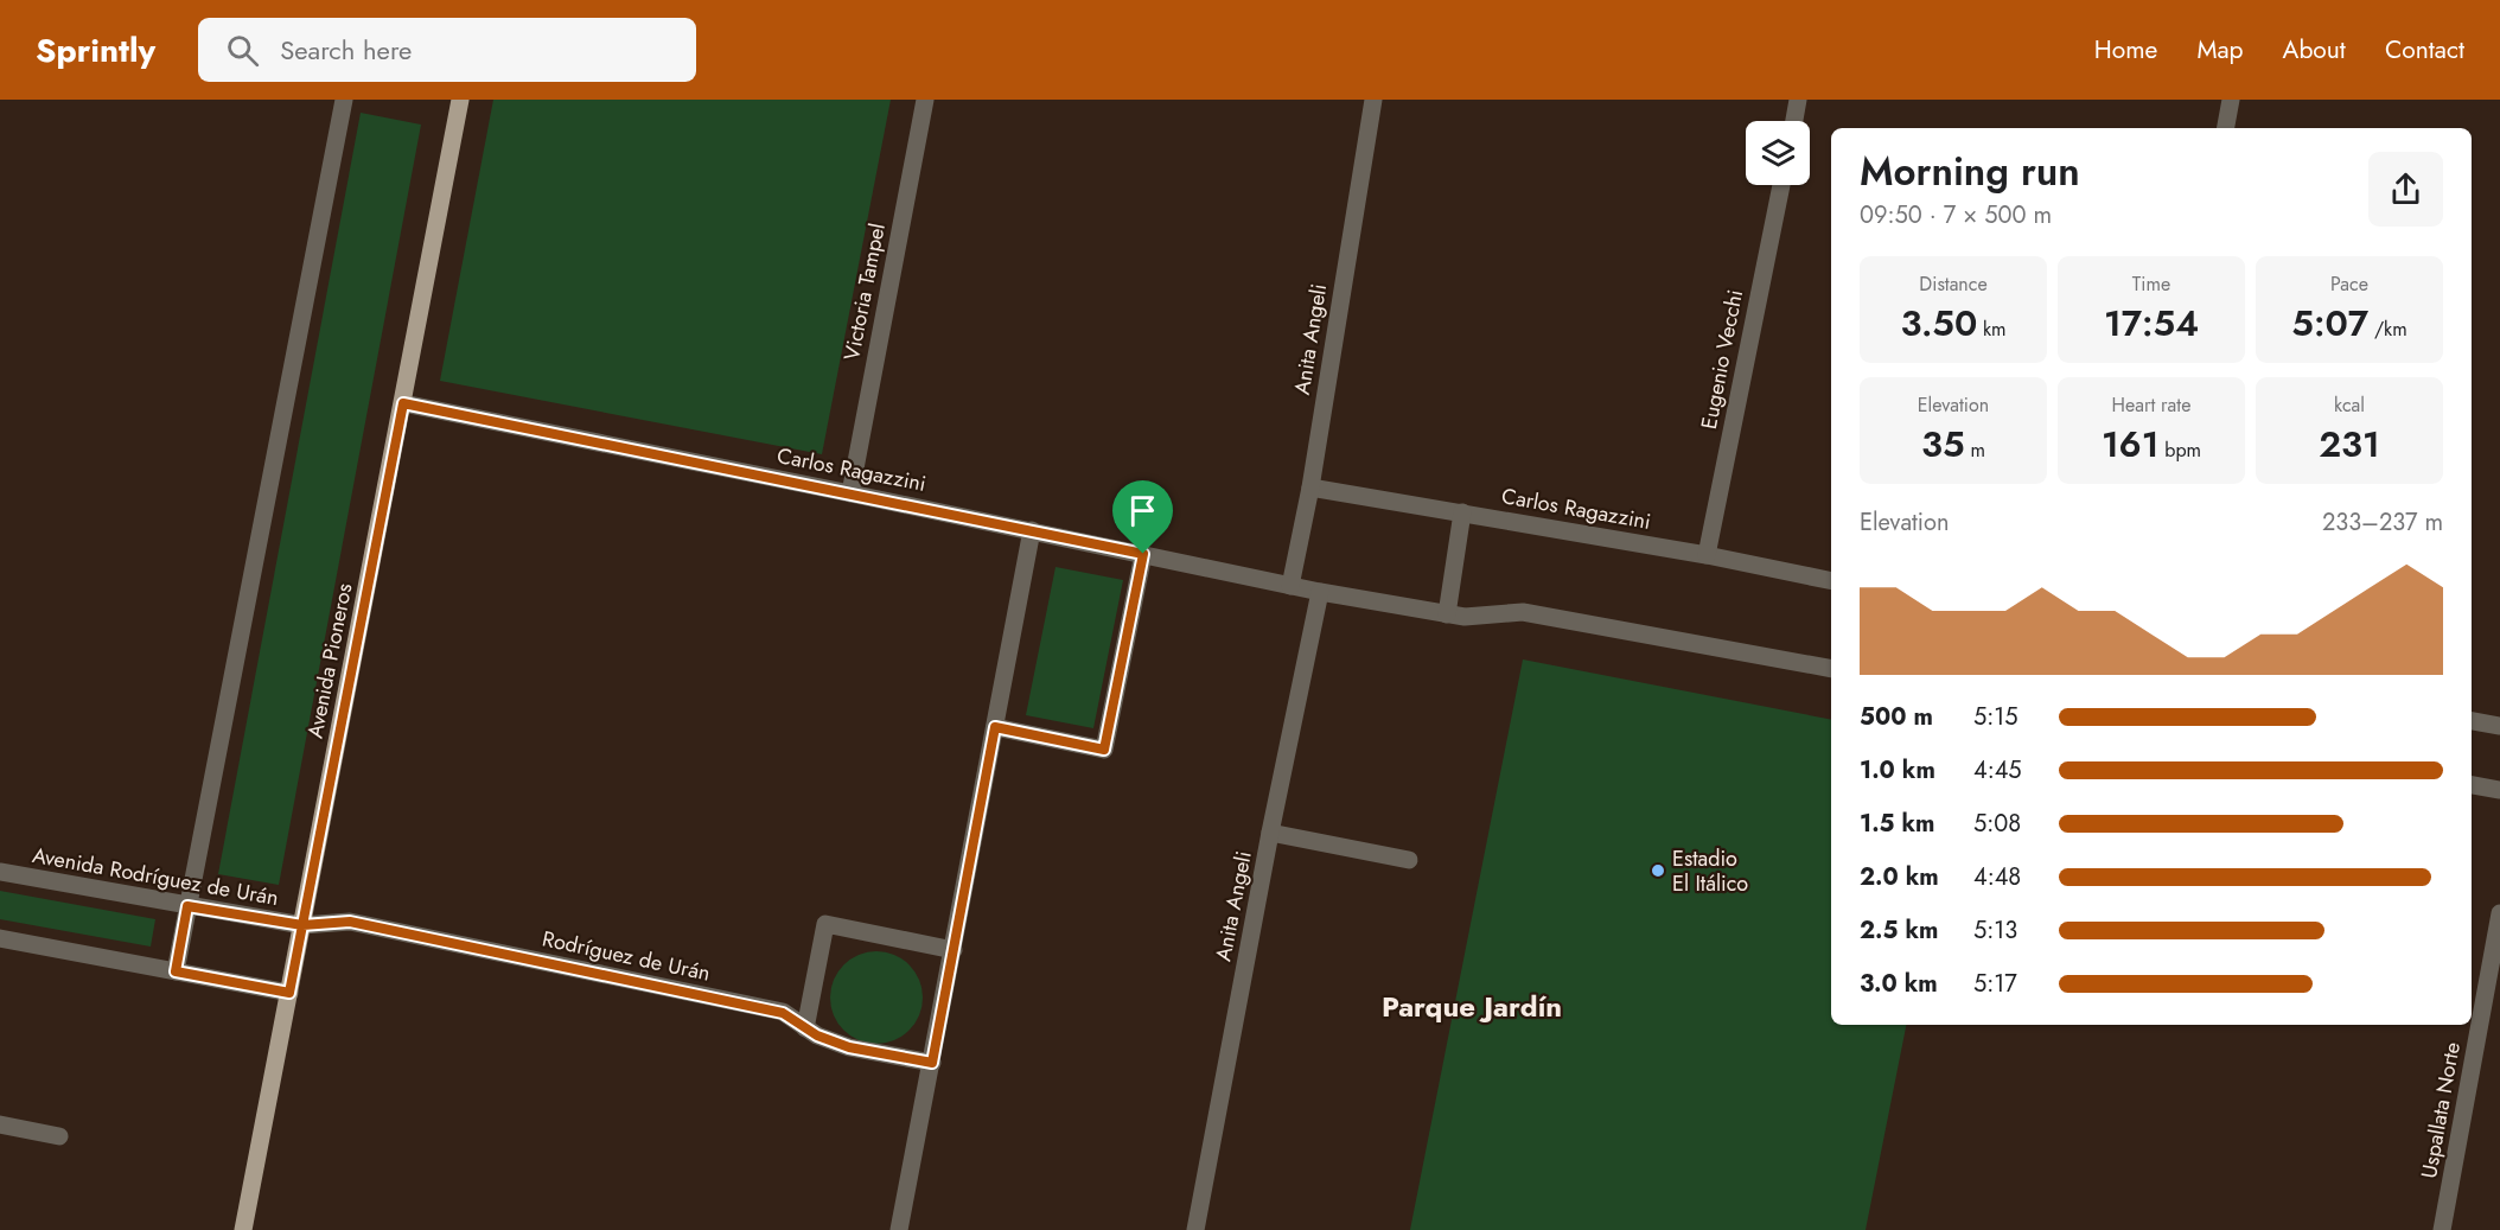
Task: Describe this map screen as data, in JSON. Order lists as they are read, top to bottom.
{
  "streets": {
    "main road": ["Avenida Pioneros"],
    "street": [
      "Victoria Tampel",
      "Anita Angeli",
      "Eugenio Vecchi",
      "Carlos Ragazzini",
      "Avenida Rodríguez de Urán",
      "Rodríguez de Urán",
      "Uspallata Norte"
    ]
  },
  "crossings": [
    ["Victoria Tampel", "Carlos Ragazzini"],
    ["Anita Angeli", "Carlos Ragazzini"],
    ["Eugenio Vecchi", "Carlos Ragazzini"],
    ["Carlos Ragazzini", "Avenida Pioneros"],
    ["Avenida Pioneros", "Avenida Rodríguez de Urán"],
    ["Avenida Pioneros", "Rodríguez de Urán"],
    ["Avenida Rodríguez de Urán", "Rodríguez de Urán"]
  ],
  "districts": ["Parque Jardín"],
  "places": ["Estadio El Itálico"],
  "page": {
    "header": "Sprintly",
    "search": "Search here",
    "nav": [
      "Home",
      "Map",
      "About",
      "Contact"
    ],
    "heading": ["Morning run", "09:50 · 7 × 500 m"],
    "stats": [
      ["Distance", "3.50 km"],
      ["Time", "17:54"],
      ["Pace", "5:07 /km"],
      ["Elevation", "35 m"],
      ["Heart rate", "161 bpm"],
      ["kcal", "231"]
    ],
    "chart": ["Elevation", "233–237 m"],
    "list": [
      {
        "name": "500 m",
        "note": "5:15"
      },
      {
        "name": "1.0 km",
        "note": "4:45"
      },
      {
        "name": "1.5 km",
        "note": "5:08"
      },
      {
        "name": "2.0 km",
        "note": "4:48"
      },
      {
        "name": "2.5 km",
        "note": "5:13"
      },
      {
        "name": "3.0 km",
        "note": "5:17"
      }
    ]
  }
}
